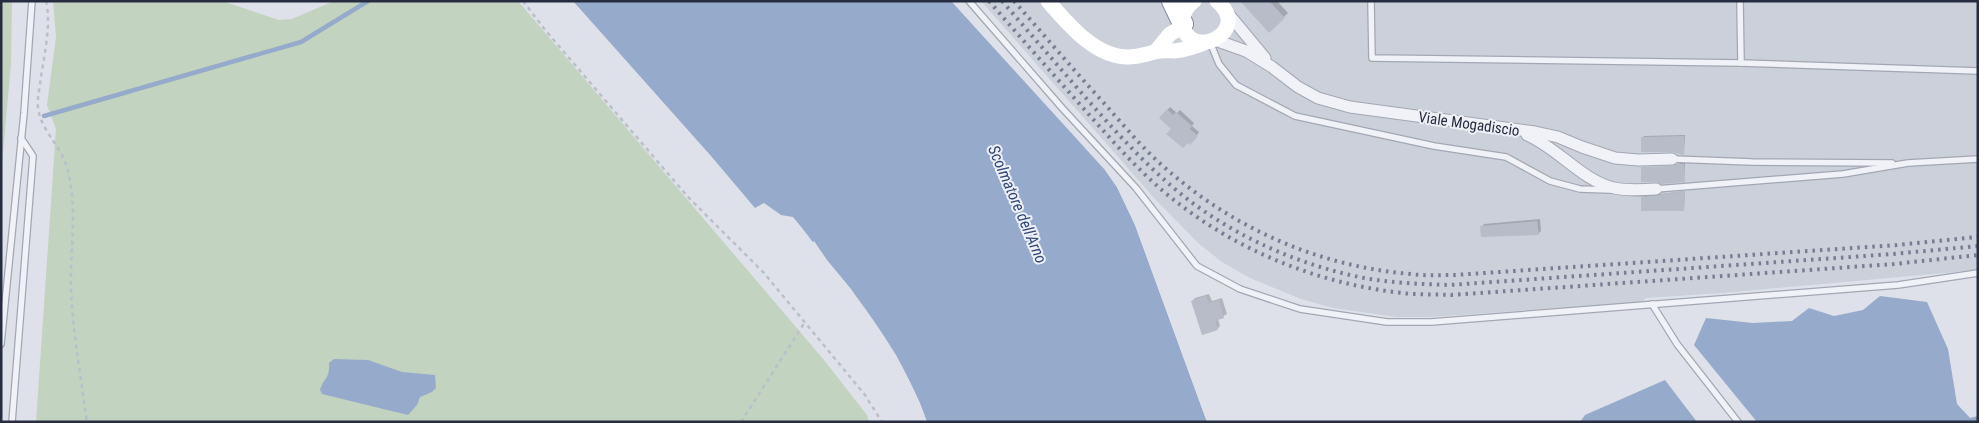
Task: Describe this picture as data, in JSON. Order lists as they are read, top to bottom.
{
  "streets": {
    "street": ["Viale Mogadiscio"]
  },
  "water": ["Scolmatore dell'Arno"]
}
